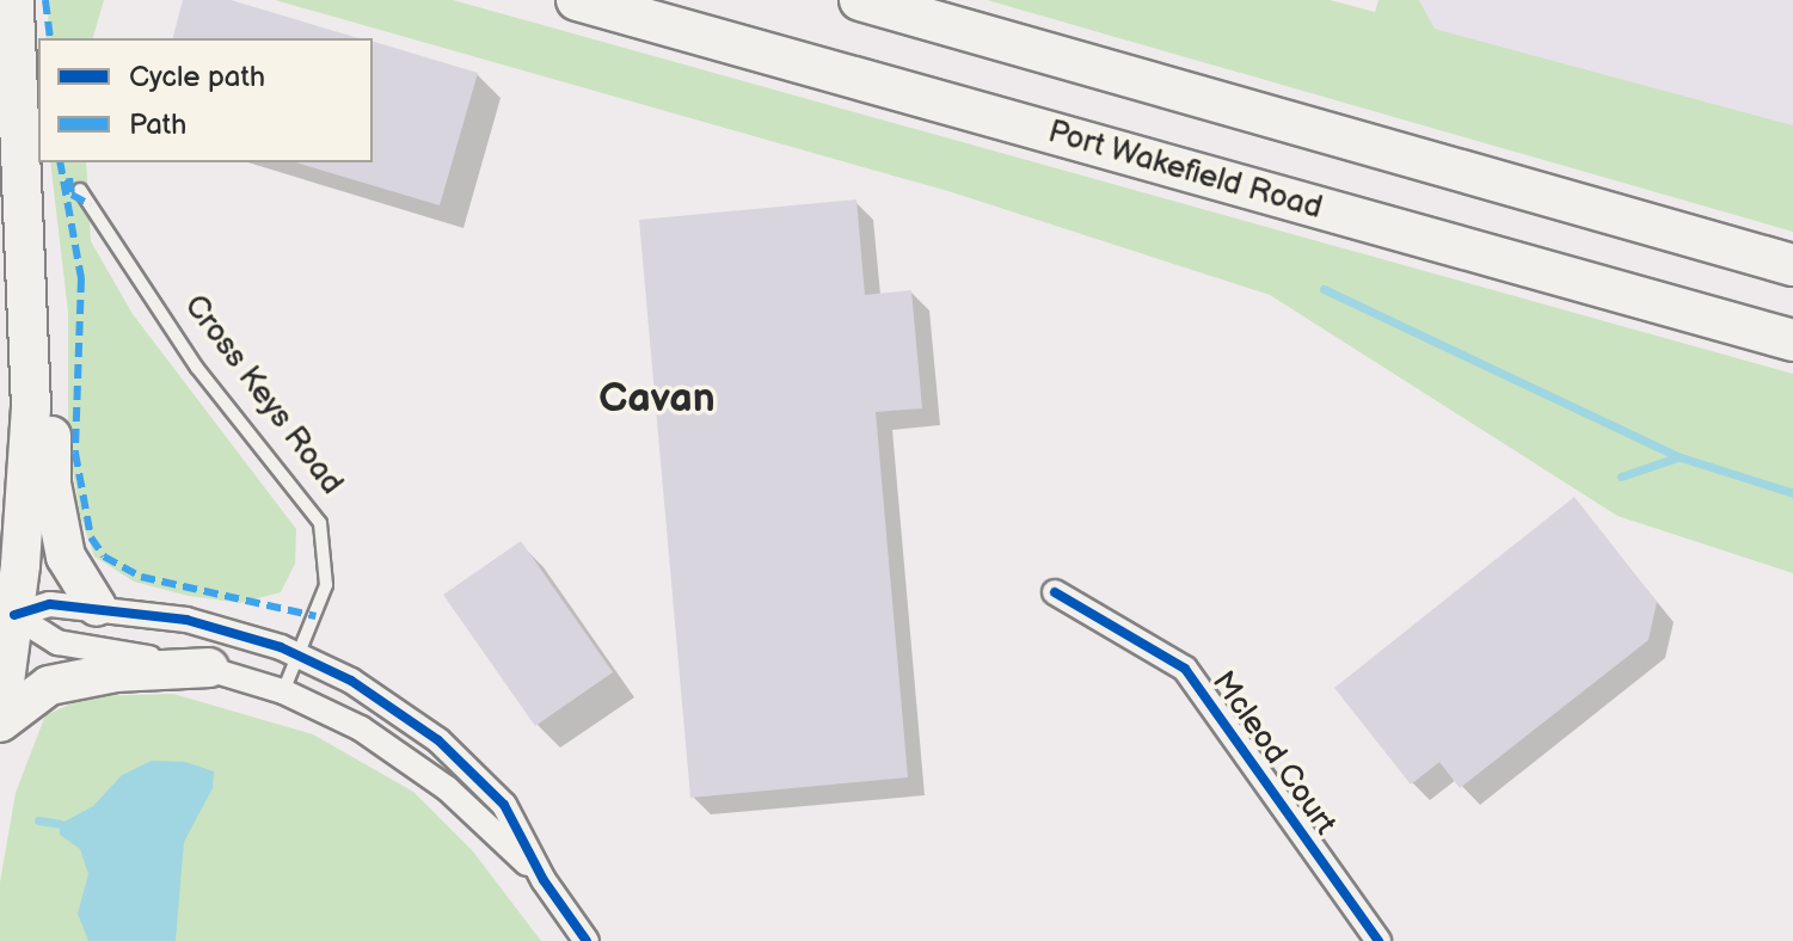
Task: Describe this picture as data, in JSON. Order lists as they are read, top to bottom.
{
  "streets": {
    "highway": ["Port Wakefield Road"],
    "street": ["Mcleod Court"],
    "lane": ["Cross Keys Road"]
  },
  "districts": ["Cavan"],
  "legend": ["Cycle path", "Path"]
}
